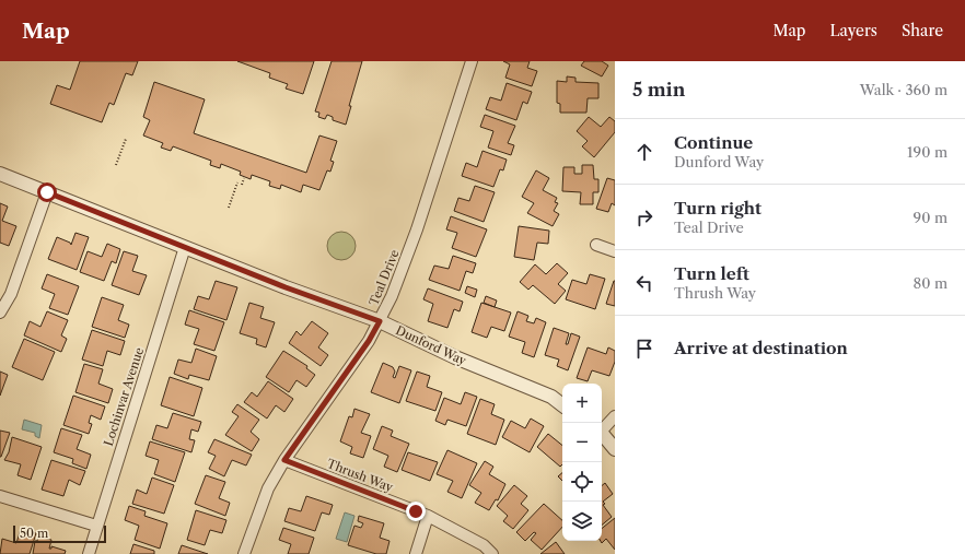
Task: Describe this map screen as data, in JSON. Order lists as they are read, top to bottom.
{
  "streets": {
    "street": [
      "Teal Drive",
      "Dunford Way",
      "Lochinvar Avenue",
      "Thrush Way"
    ]
  },
  "crossings": [
    ["Teal Drive", "Dunford Way"],
    ["Teal Drive", "Thrush Way"],
    ["Dunford Way", "Lochinvar Avenue"]
  ],
  "scale_bar": "50 m",
  "page": {
    "header": "Map",
    "nav": ["Map", "Layers", "Share"],
    "heading": ["5 min", "Walk · 360 m"],
    "list": [
      ["Continue", "Dunford Way", "190 m"],
      ["Turn right", "Teal Drive", "90 m"],
      ["Turn left", "Thrush Way", "80 m"],
      "Arrive at destination"
    ],
    "map_buttons": ["+", "−"],
    "scale": "50 m"
  }
}
